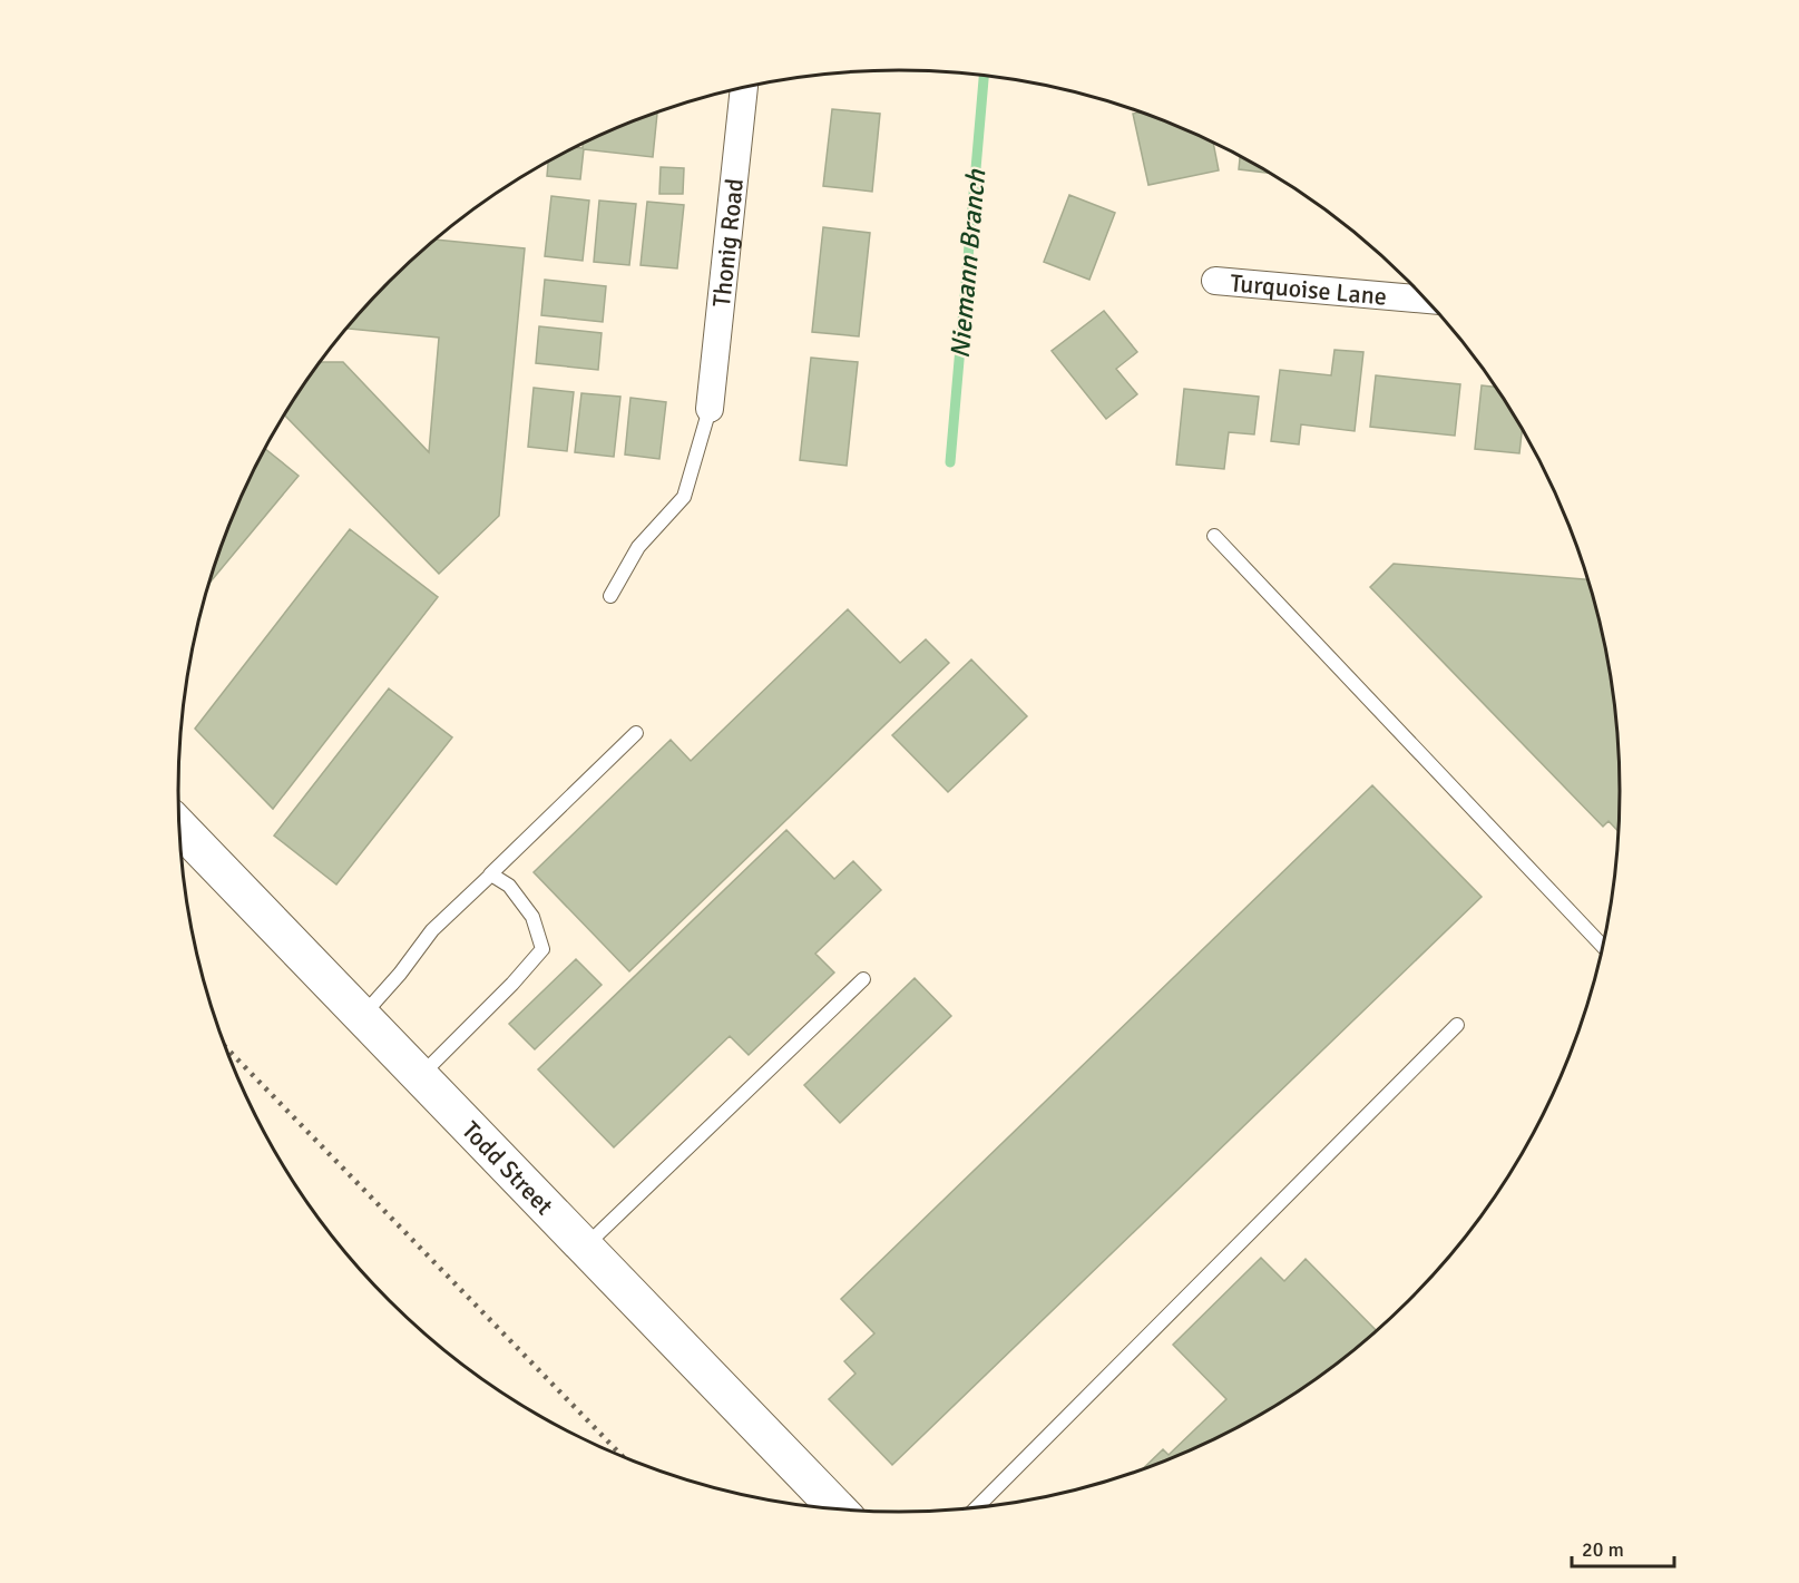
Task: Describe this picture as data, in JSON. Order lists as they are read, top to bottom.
{
  "streets": {
    "street": ["Thonig Road", "Turquoise Lane", "Todd Street"]
  },
  "water": ["Niemann Branch"],
  "scale_bar": "20 m"
}
